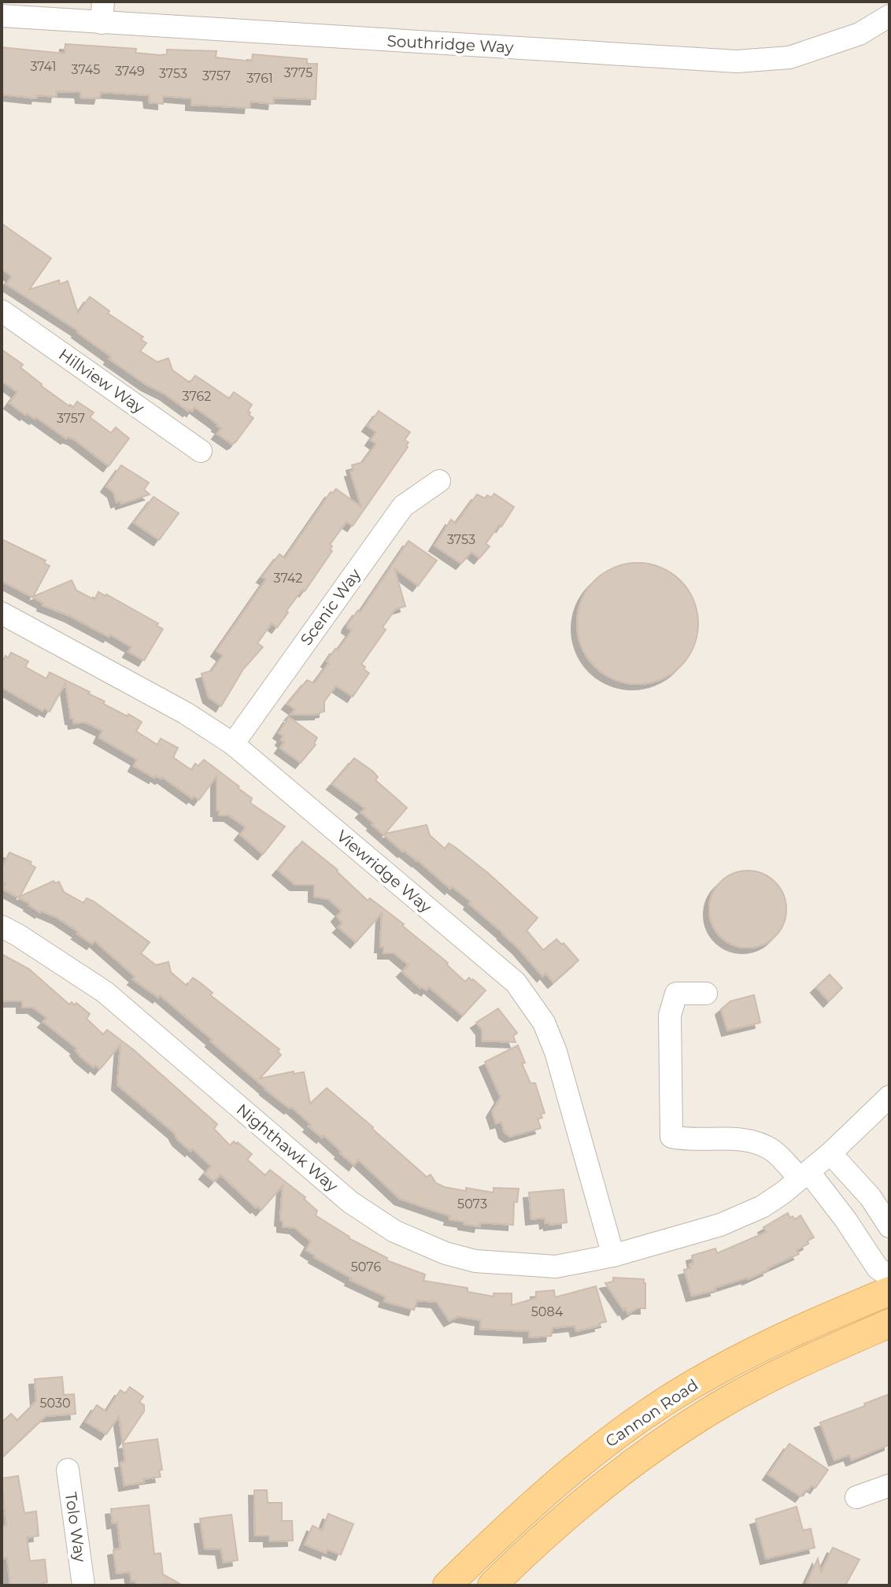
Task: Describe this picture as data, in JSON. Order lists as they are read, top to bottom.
{
  "streets": {
    "main road": ["Cannon Road"],
    "street": [
      "Southridge Way",
      "Hillview Way",
      "Scenic Way",
      "Viewridge Way",
      "Nighthawk Way",
      "Tolo Way"
    ]
  },
  "crossings": [
    ["Scenic Way", "Viewridge Way"],
    ["Viewridge Way", "Nighthawk Way"]
  ],
  "house_numbers": [
    "3741",
    "3745",
    "3749",
    "3775",
    "3753",
    "3757",
    "3761",
    "3762",
    "3757",
    "3753",
    "3742",
    "5073",
    "5076",
    "5084",
    "5030"
  ]
}
